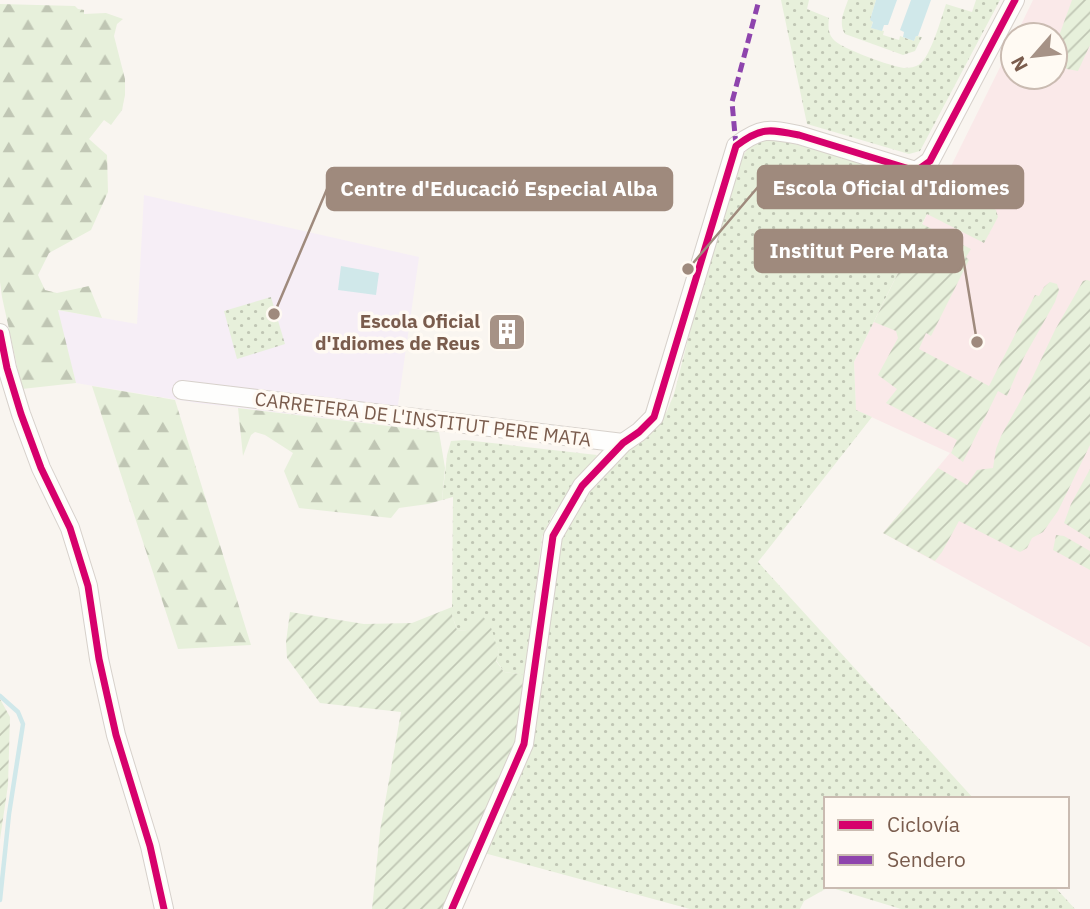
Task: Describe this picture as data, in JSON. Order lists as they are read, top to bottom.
{
  "streets": {
    "street": ["CARRETERA DE L'INSTITUT PERE MATA"]
  },
  "places": {
    "other": ["Escola Oficial d'Idiomes", "Centre d'Educació Especial Alba", "Institut Pere Mata"],
    "building": ["Escola Oficial d'Idiomes de Reus"]
  },
  "legend": ["Ciclovía", "Sendero"],
  "north": "bottom left"
}
